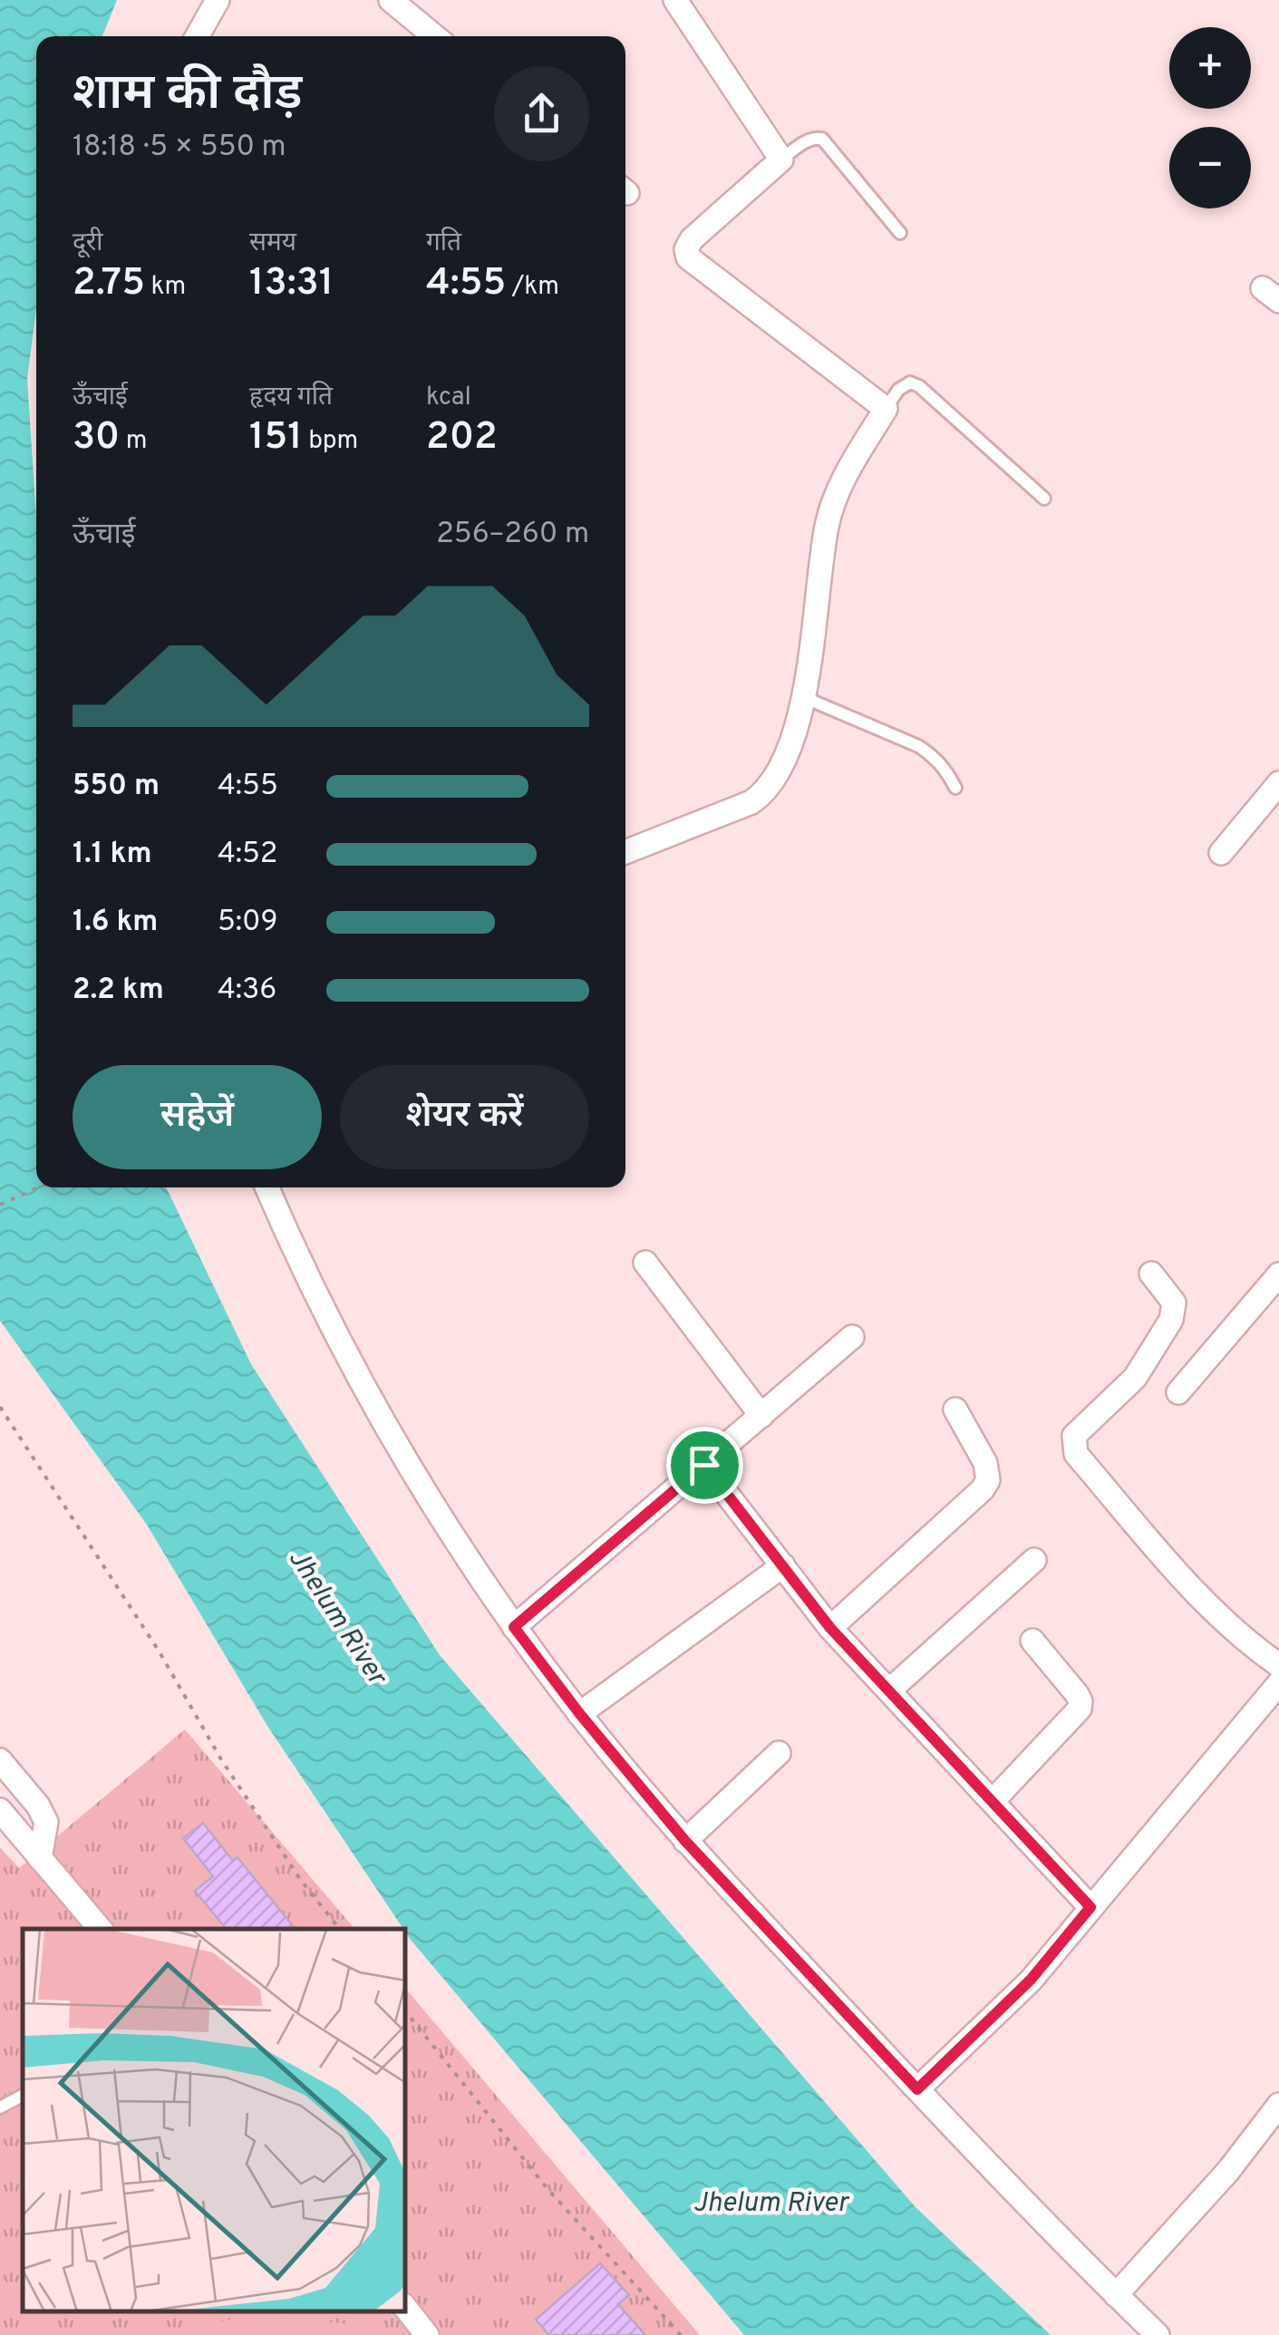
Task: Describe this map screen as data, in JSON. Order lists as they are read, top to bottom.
{
  "water": ["Jhelum River"],
  "page": {
    "map_buttons": ["+", "−"],
    "heading": ["शाम की दौड़", "18:18 · 5 × 550 m"],
    "stats": [
      ["दूरी", "2.75 km"],
      ["समय", "13:31"],
      ["गति", "4:55 /km"],
      ["ऊँचाई", "30 m"],
      ["हृदय गति", "151 bpm"],
      ["kcal", "202"]
    ],
    "chart": ["ऊँचाई", "256–260 m"],
    "list": [
      {
        "name": "550 m",
        "note": "4:55"
      },
      {
        "name": "1.1 km",
        "note": "4:52"
      },
      {
        "name": "1.6 km",
        "note": "5:09"
      },
      {
        "name": "2.2 km",
        "note": "4:36"
      }
    ],
    "buttons": ["सहेजें", "शेयर करें"]
  }
}
